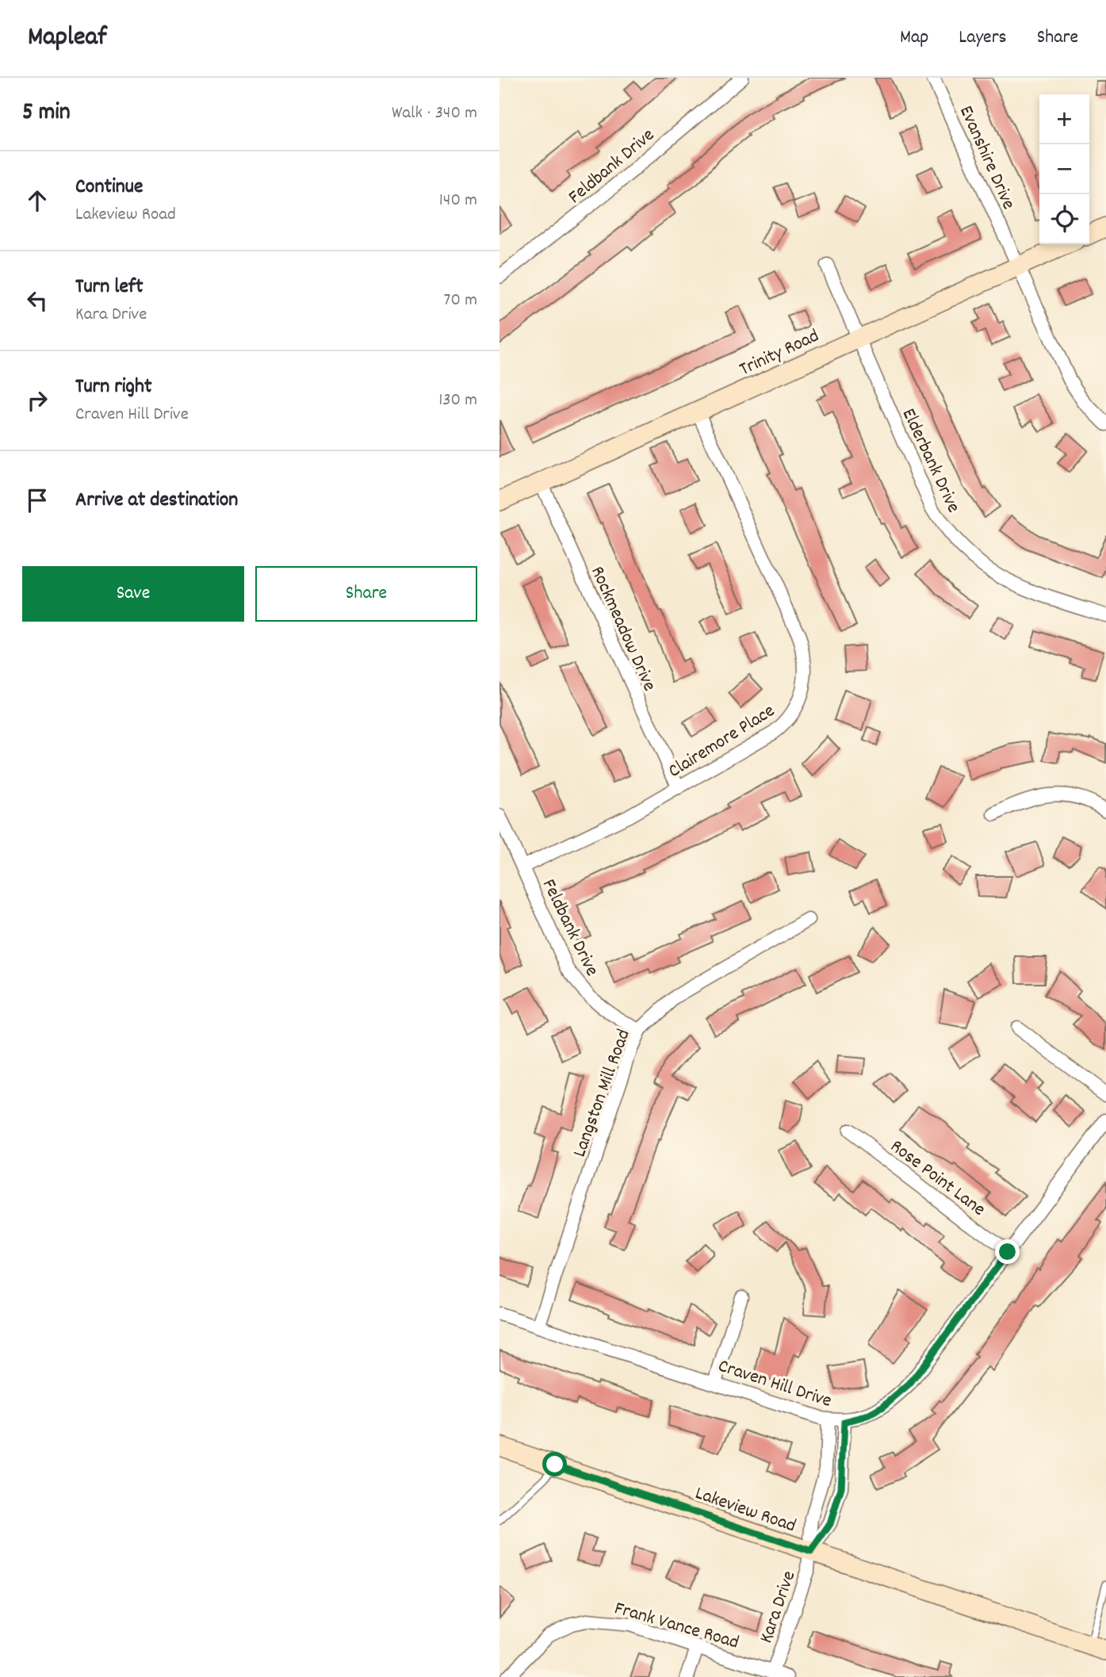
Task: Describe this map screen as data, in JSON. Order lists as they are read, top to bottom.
{
  "streets": {
    "street": [
      "Evanshire Drive",
      "Feldbank Drive",
      "Trinity Road",
      "Elderbank Drive",
      "Rockmeadow Drive",
      "Clairemore Place",
      "Langston Mill Road",
      "Rose Point Lane",
      "Craven Hill Drive",
      "Lakeview Road",
      "Kara Drive",
      "Frank Vance Road"
    ]
  },
  "crossings": [
    ["Evanshire Drive", "Trinity Road"],
    ["Feldbank Drive", "Clairemore Place"],
    ["Feldbank Drive", "Langston Mill Road"],
    ["Trinity Road", "Elderbank Drive"],
    ["Trinity Road", "Rockmeadow Drive"],
    ["Trinity Road", "Clairemore Place"],
    ["Rockmeadow Drive", "Clairemore Place"],
    ["Langston Mill Road", "Craven Hill Drive"],
    ["Rose Point Lane", "Craven Hill Drive"],
    ["Craven Hill Drive", "Kara Drive"],
    ["Lakeview Road", "Kara Drive"],
    ["Kara Drive", "Frank Vance Road"]
  ],
  "page": {
    "header": "Mapleaf",
    "nav": ["Map", "Layers", "Share"],
    "heading": ["5 min", "Walk · 340 m"],
    "map_buttons": ["+", "−"],
    "list": [
      ["Continue", "Lakeview Road", "140 m"],
      ["Turn left", "Kara Drive", "70 m"],
      ["Turn right", "Craven Hill Drive", "130 m"],
      "Arrive at destination"
    ],
    "buttons": ["Save", "Share"]
  }
}
